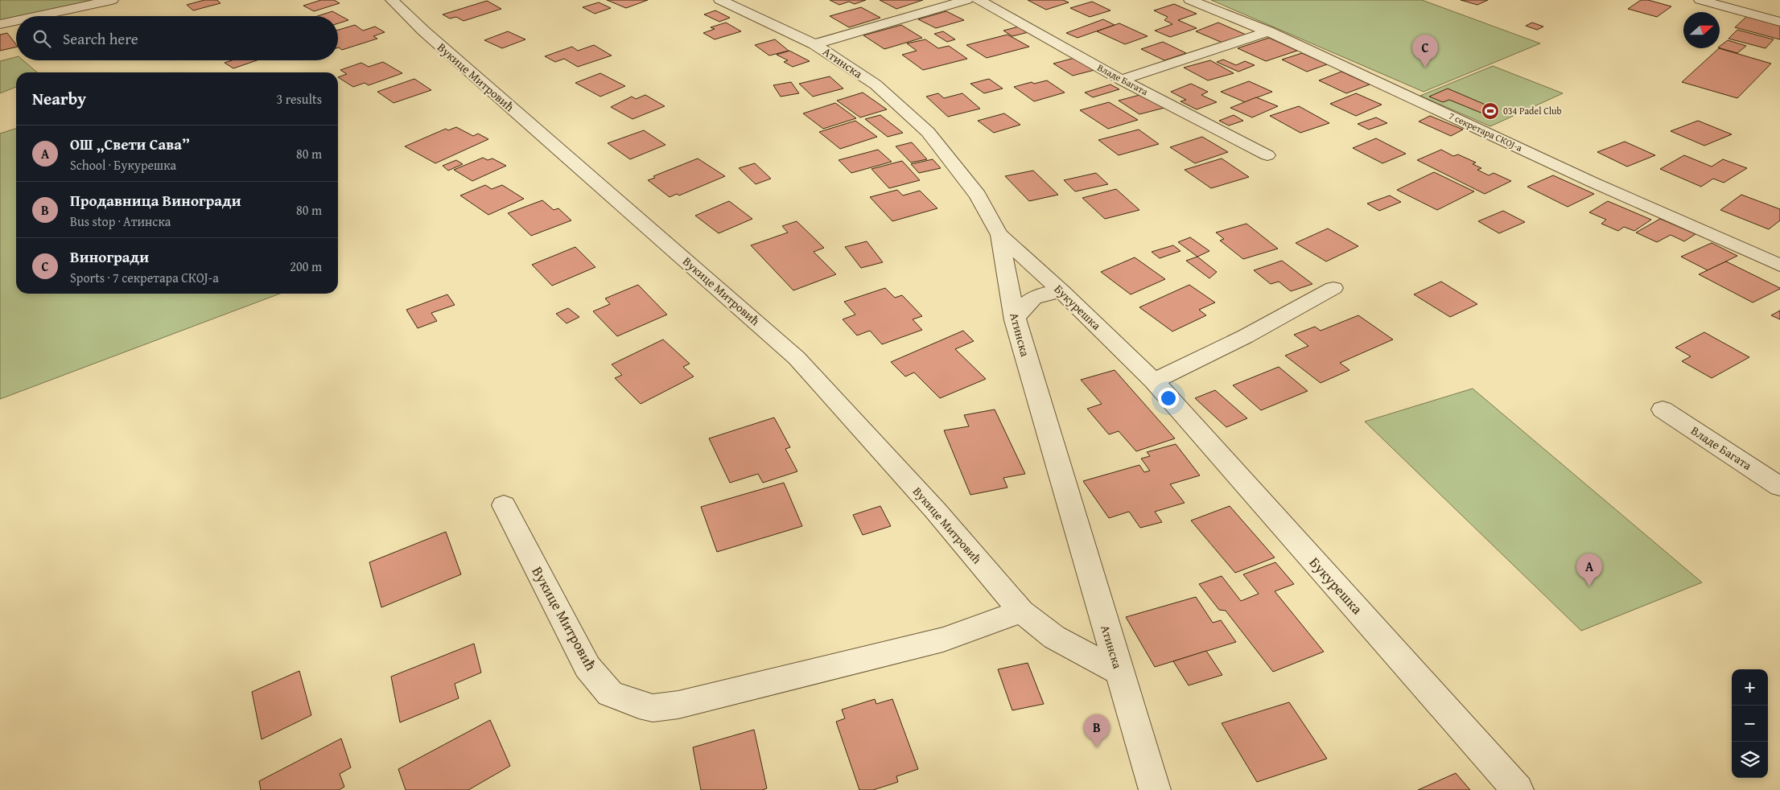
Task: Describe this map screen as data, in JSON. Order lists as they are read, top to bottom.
{
  "streets": {
    "street": [
      "Атинска",
      "Вукице Митровић",
      "Владе Багата",
      "7 секретара СКОЈ-а",
      "Букурешка"
    ]
  },
  "crossings": [
    ["Атинска", "Вукице Митровић"],
    ["Атинска", "Букурешка"]
  ],
  "places": {
    "sports": ["034 Padel Club"]
  },
  "north": "right",
  "page": {
    "search": "Search here",
    "pins": ["C", "A", "B"],
    "heading": ["Nearby", "3 results"],
    "list": [
      {
        "mark": "A",
        "name": "ОШ „Свети Сава”",
        "note": "School · Букурешка",
        "value": "80 m"
      },
      {
        "mark": "B",
        "name": "Продавница Виногради",
        "note": "Bus stop · Атинска",
        "value": "80 m"
      },
      {
        "mark": "C",
        "name": "Виногради",
        "note": "Sports · 7 секретара СКОЈ-а",
        "value": "200 m"
      }
    ],
    "map_buttons": ["+", "−"]
  }
}
